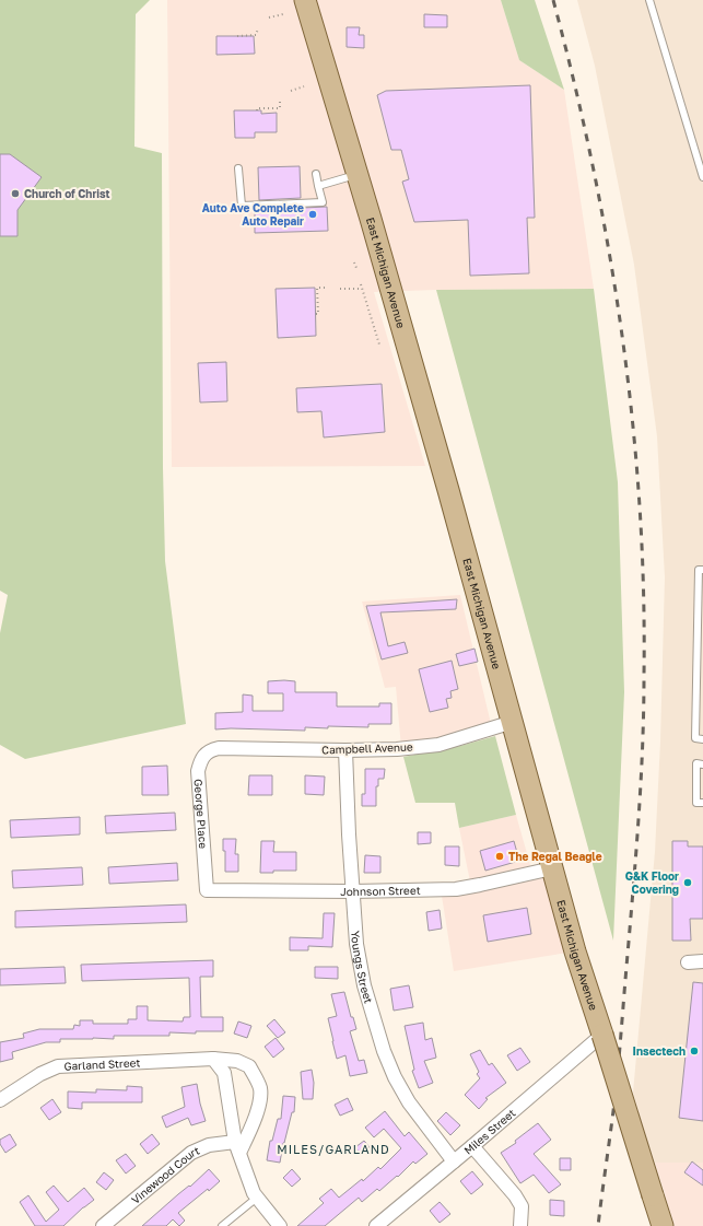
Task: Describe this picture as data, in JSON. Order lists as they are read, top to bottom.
{
  "streets": {
    "main road": ["East Michigan Avenue"],
    "street": [
      "Campbell Avenue",
      "George Place",
      "Johnson Street",
      "Youngs Street",
      "Garland Street",
      "Miles Street",
      "Vinewood Court"
    ]
  },
  "crossings": [
    ["East Michigan Avenue", "Campbell Avenue"],
    ["East Michigan Avenue", "Johnson Street"],
    ["East Michigan Avenue", "Miles Street"],
    ["Campbell Avenue", "George Place"],
    ["Campbell Avenue", "Youngs Street"],
    ["George Place", "Johnson Street"],
    ["Johnson Street", "Youngs Street"],
    ["Youngs Street", "Miles Street"],
    ["Garland Street", "Vinewood Court"]
  ],
  "districts": ["MILES/GARLAND"],
  "places": [
    "Church of Christ",
    "Auto Ave Complete Auto Repair",
    "The Regal Beagle",
    "G&K Floor Covering",
    "Insectech"
  ]
}
